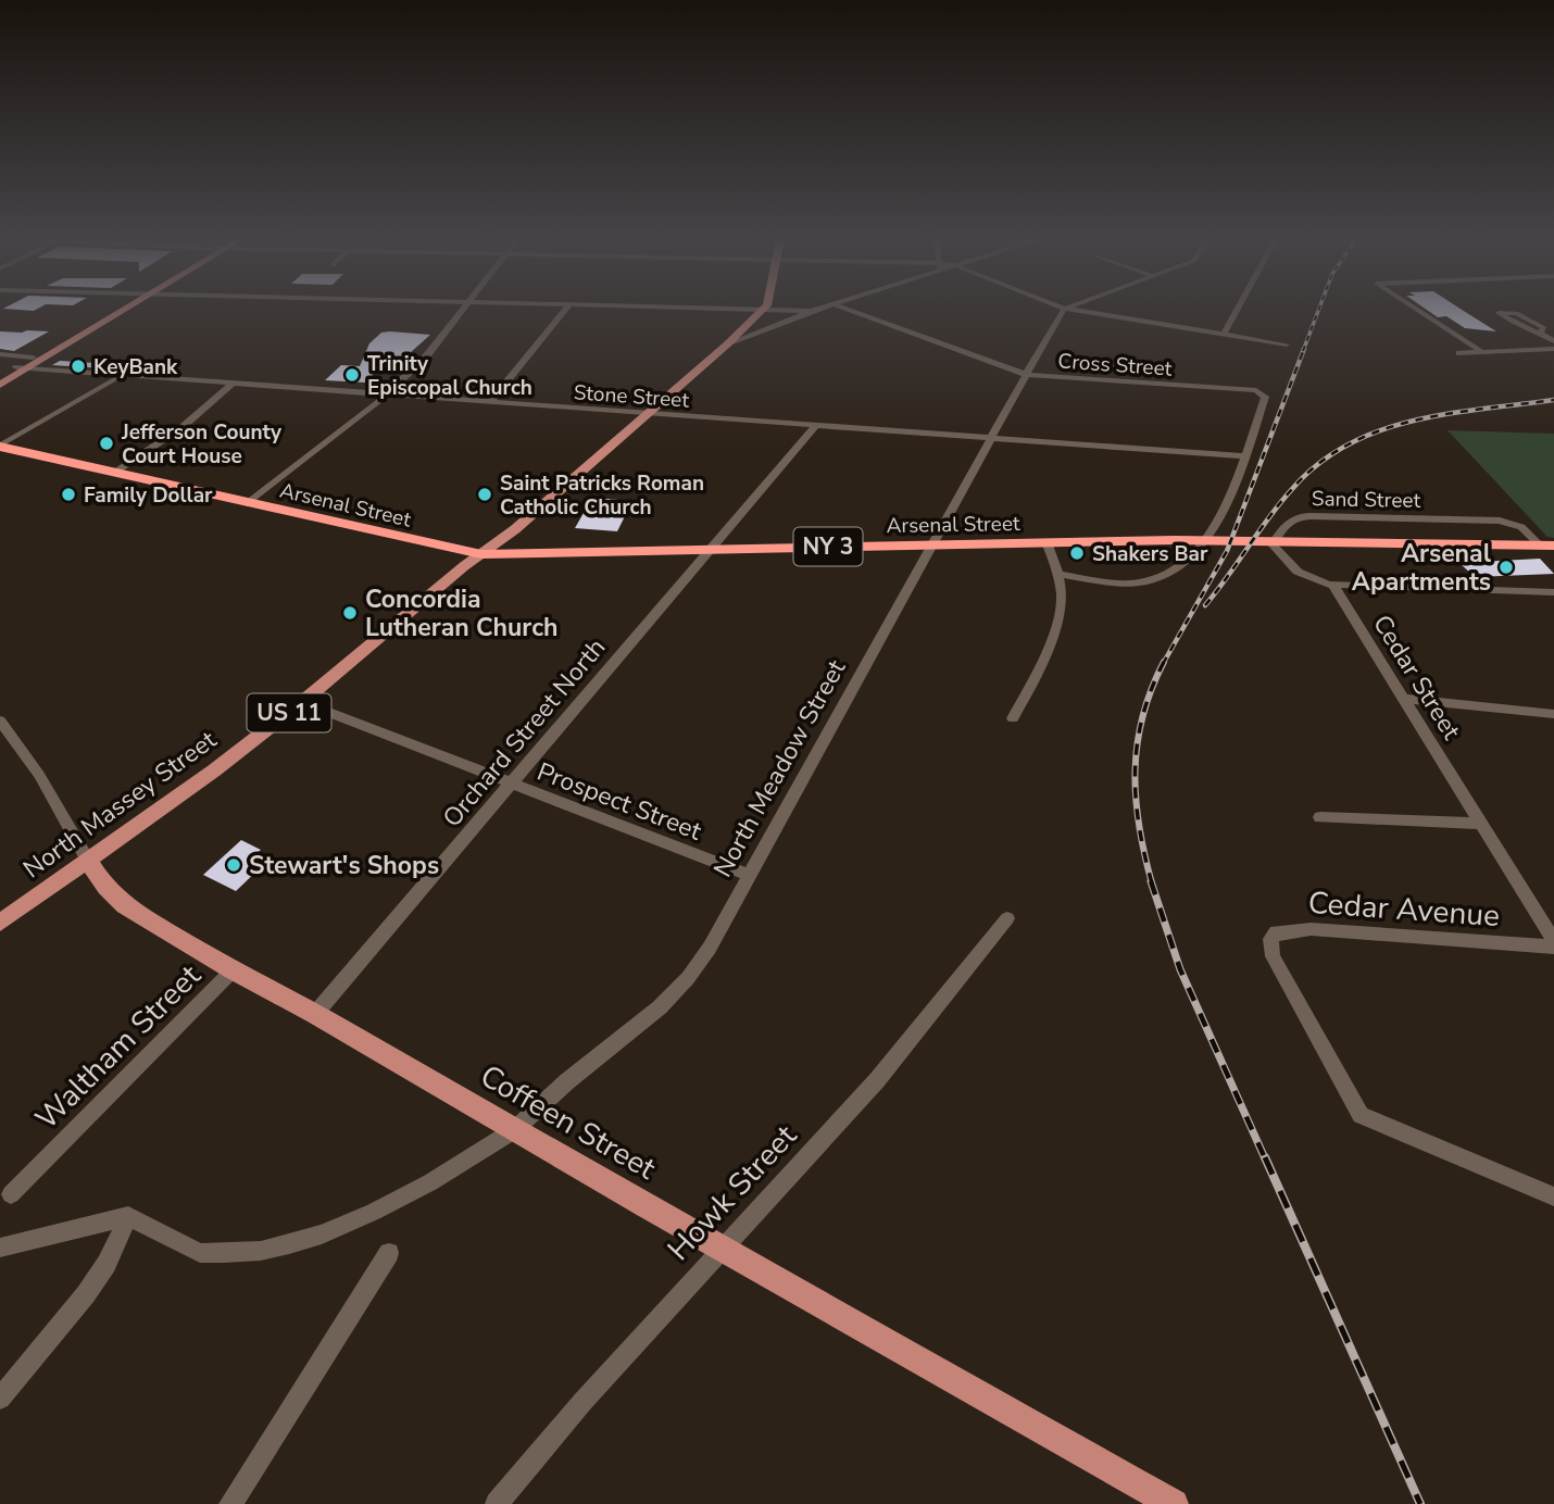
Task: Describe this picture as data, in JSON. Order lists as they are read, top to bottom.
{
  "streets": {
    "highway": ["Arsenal Street", "NY 3"],
    "main road": ["US 11", "North Massey Street", "Coffeen Street"],
    "street": [
      "Cross Street",
      "Stone Street",
      "Sand Street",
      "Cedar Street",
      "Orchard Street North",
      "North Meadow Street",
      "Prospect Street",
      "Cedar Avenue",
      "Waltham Street",
      "Howk Street"
    ]
  },
  "crossings": [
    ["Cross Street", "North Meadow Street"],
    ["Stone Street", "US 11"],
    ["Stone Street", "Orchard Street North"],
    ["Stone Street", "North Meadow Street"],
    ["Sand Street", "Arsenal Street"],
    ["Sand Street", "Cedar Street"],
    ["Arsenal Street", "US 11"],
    ["Arsenal Street", "Orchard Street North"],
    ["Arsenal Street", "North Meadow Street"],
    ["Arsenal Street", "North Massey Street"],
    ["Cedar Street", "Cedar Avenue"],
    ["US 11", "North Massey Street"],
    ["Orchard Street North", "Prospect Street"],
    ["Orchard Street North", "Coffeen Street"],
    ["North Meadow Street", "Prospect Street"],
    ["North Meadow Street", "Coffeen Street"],
    ["Prospect Street", "North Massey Street"],
    ["North Massey Street", "Coffeen Street"],
    ["Waltham Street", "Coffeen Street"],
    ["Coffeen Street", "Howk Street"]
  ],
  "places": [
    "KeyBank",
    "Trinity Episcopal Church",
    "Jefferson County Court House",
    "Family Dollar",
    "Saint Patricks Roman Catholic Church",
    "Shakers Bar",
    "Arsenal Apartments",
    "Concordia Lutheran Church",
    "Stewart's Shops"
  ]
}
